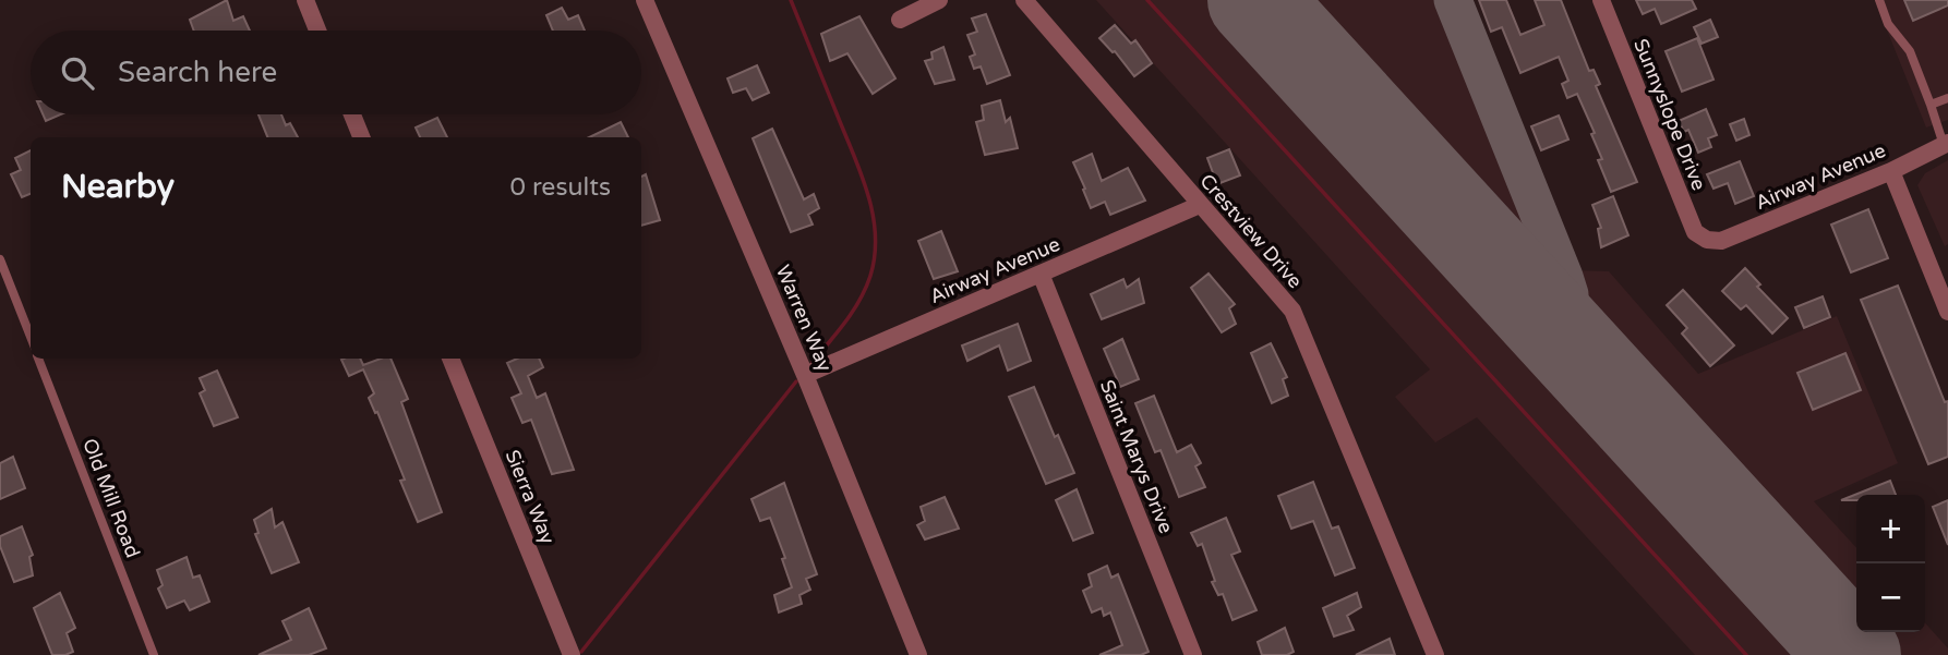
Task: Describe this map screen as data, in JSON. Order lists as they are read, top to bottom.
{
  "streets": {
    "street": [
      "Sunnyslope Drive",
      "Airway Avenue",
      "Crestview Drive",
      "Warren Way",
      "Saint Marys Drive",
      "Sierra Way"
    ],
    "lane": ["Old Mill Road"]
  },
  "crossings": [
    ["Sunnyslope Drive", "Airway Avenue"],
    ["Airway Avenue", "Crestview Drive"],
    ["Airway Avenue", "Warren Way"],
    ["Airway Avenue", "Saint Marys Drive"]
  ],
  "page": {
    "search": "Search here",
    "heading": ["Nearby", "0 results"],
    "map_buttons": ["+", "−"]
  }
}
